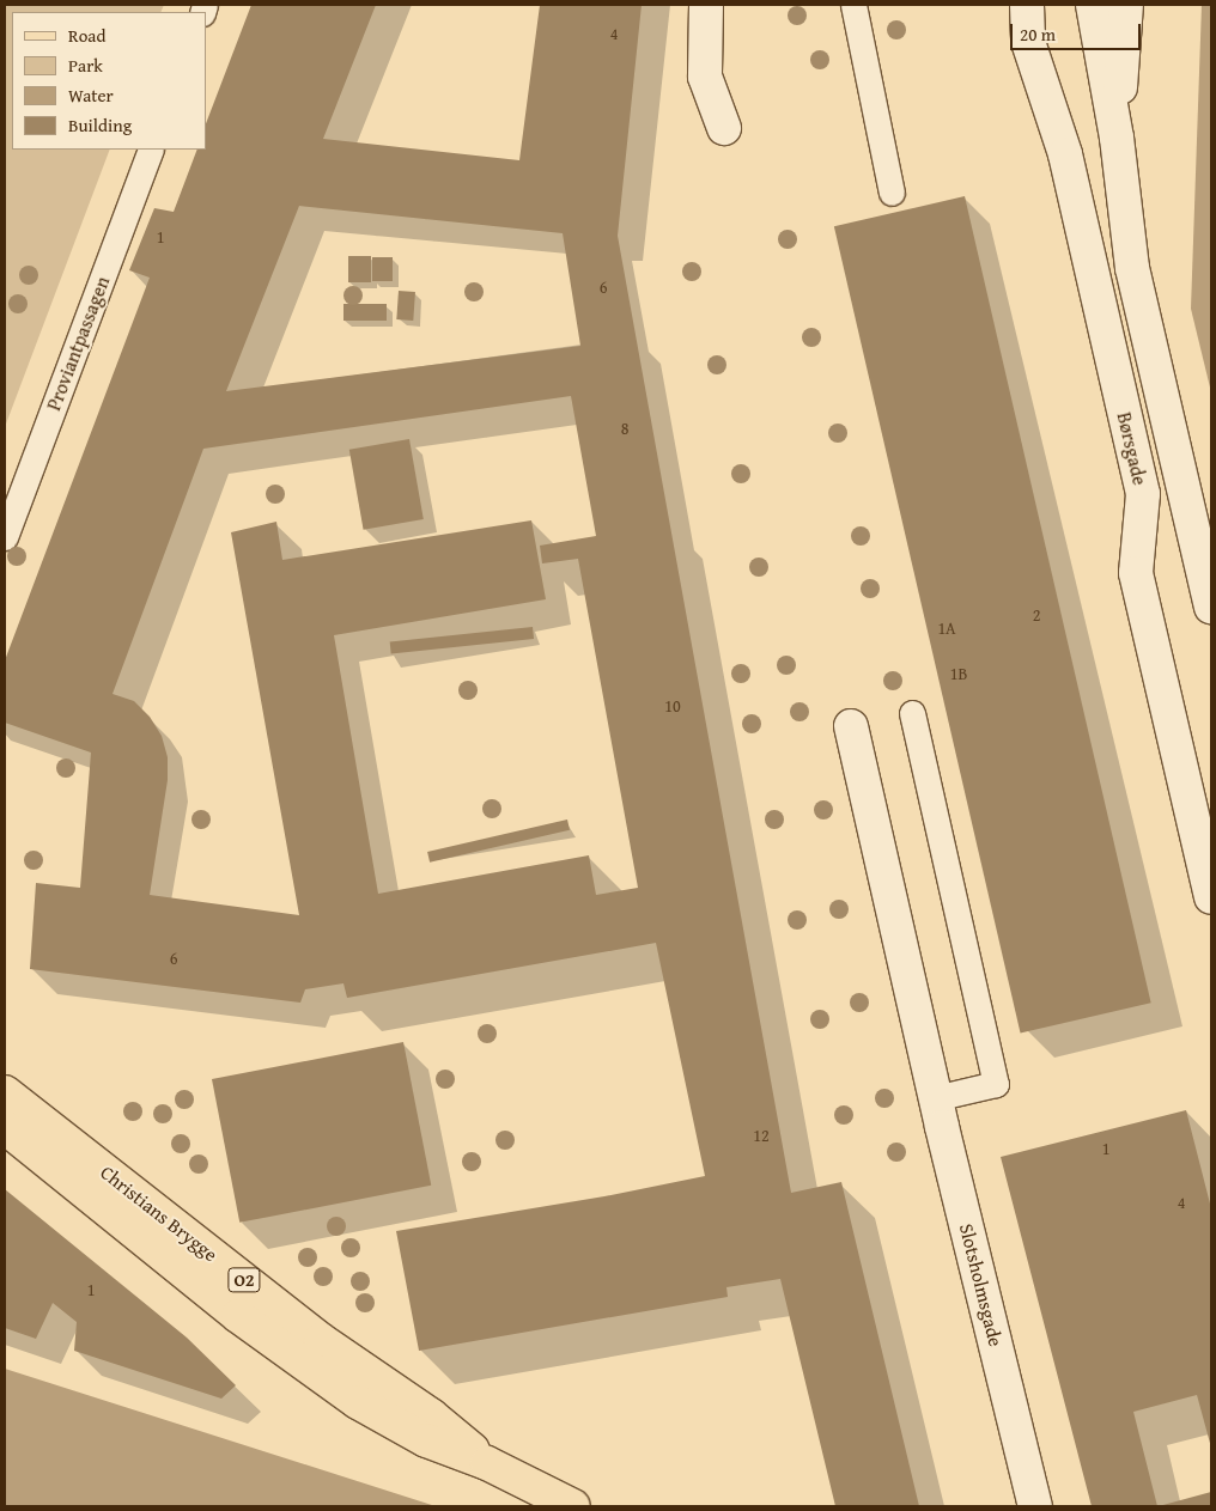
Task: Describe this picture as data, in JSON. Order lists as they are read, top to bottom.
{
  "streets": {
    "main road": ["Christians Brygge", "O2"],
    "street": ["Børsgade", "Slotsholmsgade"],
    "lane": ["Proviantpassagen"]
  },
  "house_numbers": [
    "4",
    "1",
    "6",
    "8",
    "2",
    "1A",
    "1B",
    "10",
    "6",
    "12",
    "1",
    "4",
    "1"
  ],
  "legend": [
    "Road",
    "Park",
    "Water",
    "Building"
  ],
  "scale_bar": "20 m"
}
